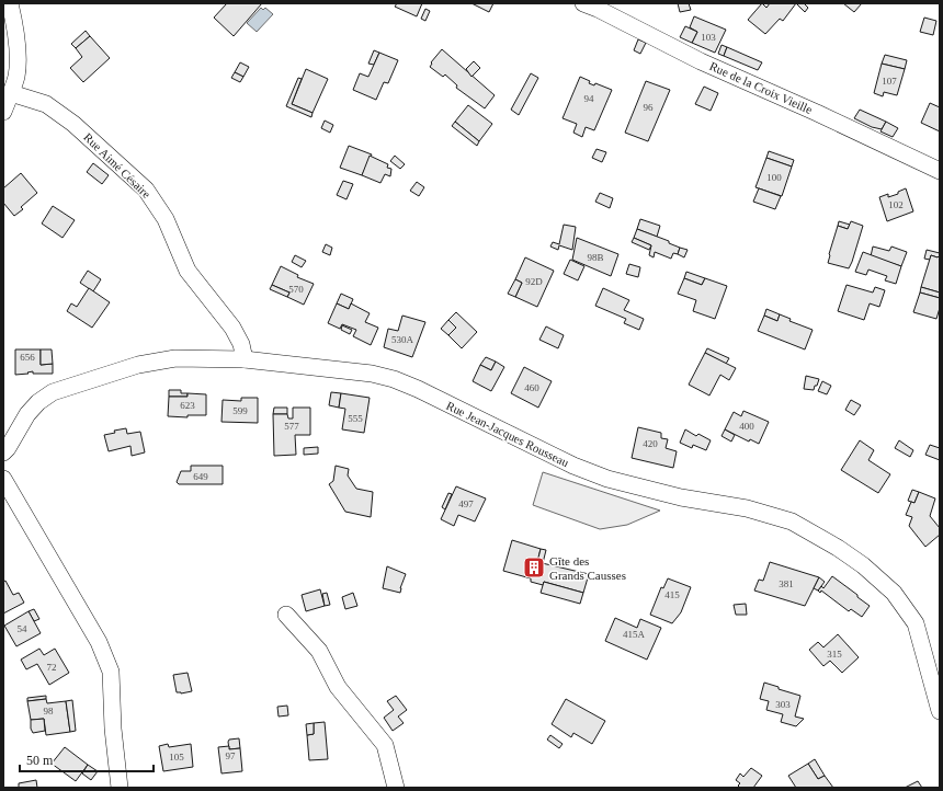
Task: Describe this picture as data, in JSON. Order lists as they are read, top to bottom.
{
  "streets": {
    "street": ["Rue de la Croix Vieille", "Rue Aimé Césaire", "Rue Jean-Jacques Rousseau"]
  },
  "crossings": [
    ["Rue Aimé Césaire", "Rue Jean-Jacques Rousseau"]
  ],
  "places": {
    "building": ["Gîte des Grands Causses"]
  },
  "house_numbers": [
    "103",
    "107",
    "94",
    "96",
    "100",
    "102",
    "98B",
    "92D",
    "570",
    "530A",
    "656",
    "460",
    "623",
    "599",
    "555",
    "577",
    "400",
    "420",
    "649",
    "497",
    "381",
    "415",
    "54",
    "415A",
    "315",
    "72",
    "303",
    "98",
    "97",
    "105"
  ],
  "scale_bar": "50 m"
}
